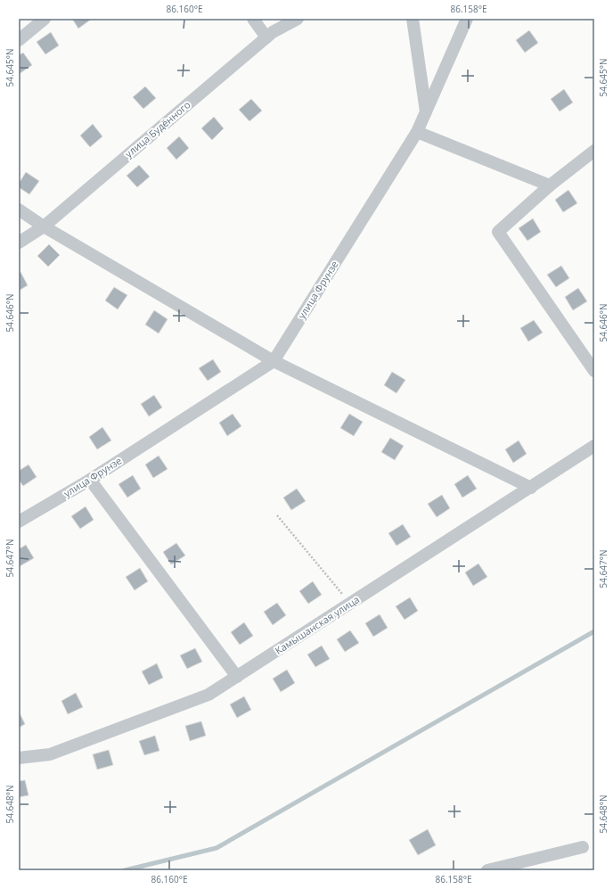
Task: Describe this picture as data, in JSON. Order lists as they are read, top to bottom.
{
  "streets": {
    "street": ["улица Будённого", "улица Фрунзе", "Камышанская улица"]
  },
  "coordinates": [
    "86.160°E",
    "86.158°E",
    "54.645°N",
    "54.646°N",
    "54.647°N",
    "54.648°N"
  ]
}
